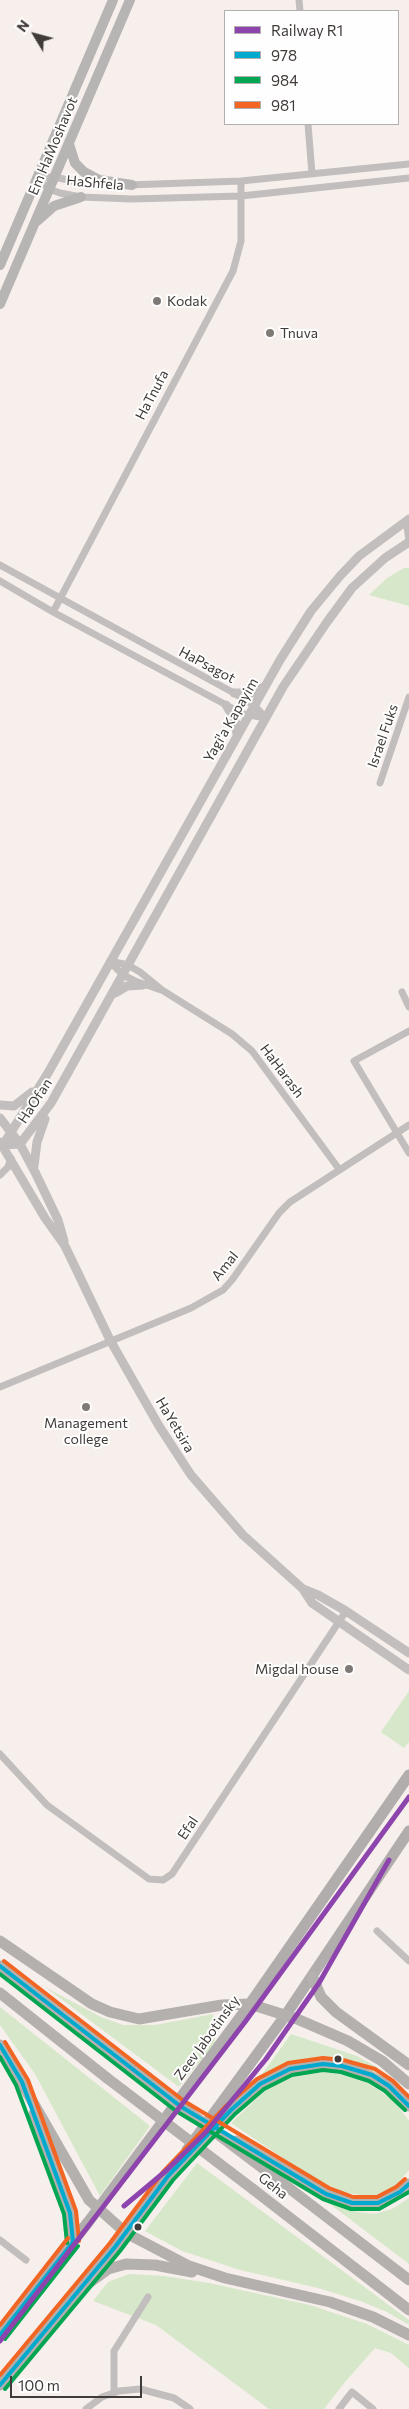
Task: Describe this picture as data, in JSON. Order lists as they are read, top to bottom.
{
  "streets": {
    "highway": ["Geha"],
    "main road": ["Em HaMoshavot", "Zeev Jabotinsky"],
    "street": [
      "HaShfela",
      "HaTnufa",
      "HaPsagot",
      "Yagi'a Kapayim",
      "Israel Fuks",
      "HaHarash",
      "HaOfan",
      "Amal",
      "HaYetsira",
      "Efal"
    ]
  },
  "crossings": [
    ["Em HaMoshavot", "HaShfela"],
    ["HaShfela", "HaTnufa"],
    ["HaTnufa", "HaPsagot"],
    ["HaPsagot", "Yagi'a Kapayim"],
    ["Yagi'a Kapayim", "HaHarash"],
    ["Yagi'a Kapayim", "HaOfan"],
    ["HaHarash", "HaOfan"],
    ["HaHarash", "Amal"],
    ["HaOfan", "HaYetsira"],
    ["Amal", "HaYetsira"],
    ["HaYetsira", "Efal"]
  ],
  "places": [
    "Kodak",
    "Tnuva",
    "Management college",
    "Migdal house"
  ],
  "lines": [
    "rail line R1",
    "transit line 981",
    "transit line 978",
    "transit line 984"
  ],
  "legend": [
    "Railway R1",
    "978",
    "984",
    "981"
  ],
  "scale_bar": "100 m",
  "north": "top left"
}
